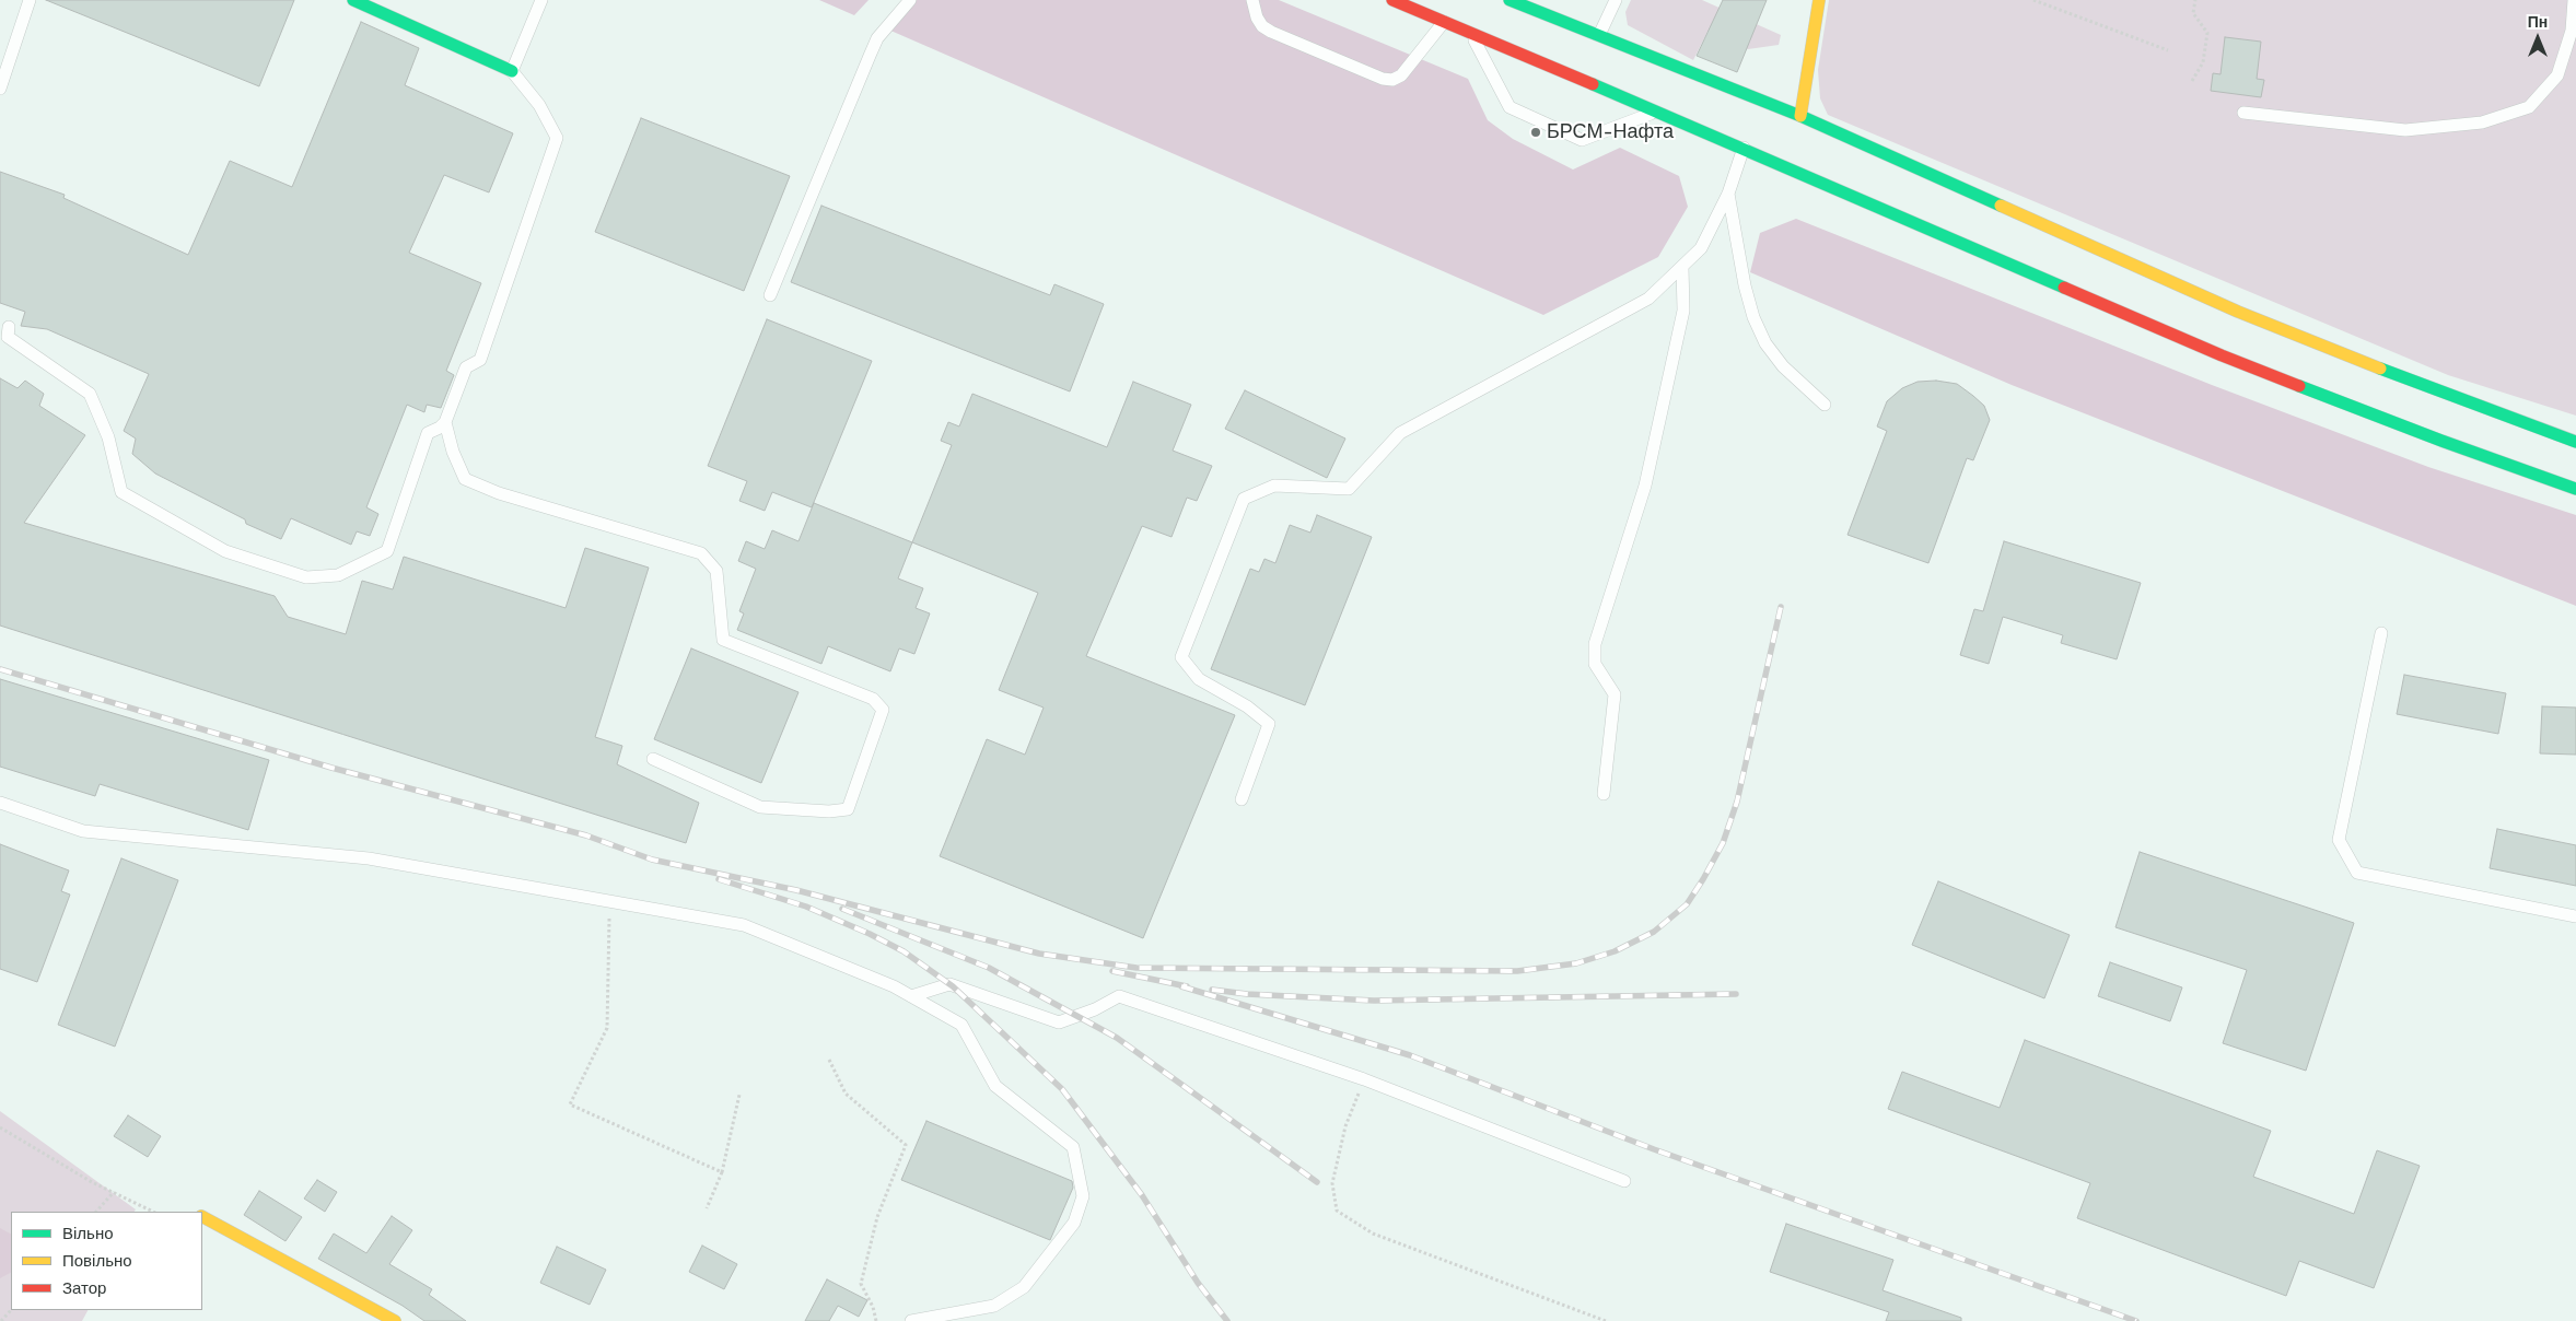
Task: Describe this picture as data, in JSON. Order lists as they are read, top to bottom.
{
  "places": ["БРСМ-Нафта"],
  "legend": ["Вільно", "Повільно", "Затор"],
  "north": "top"
}
